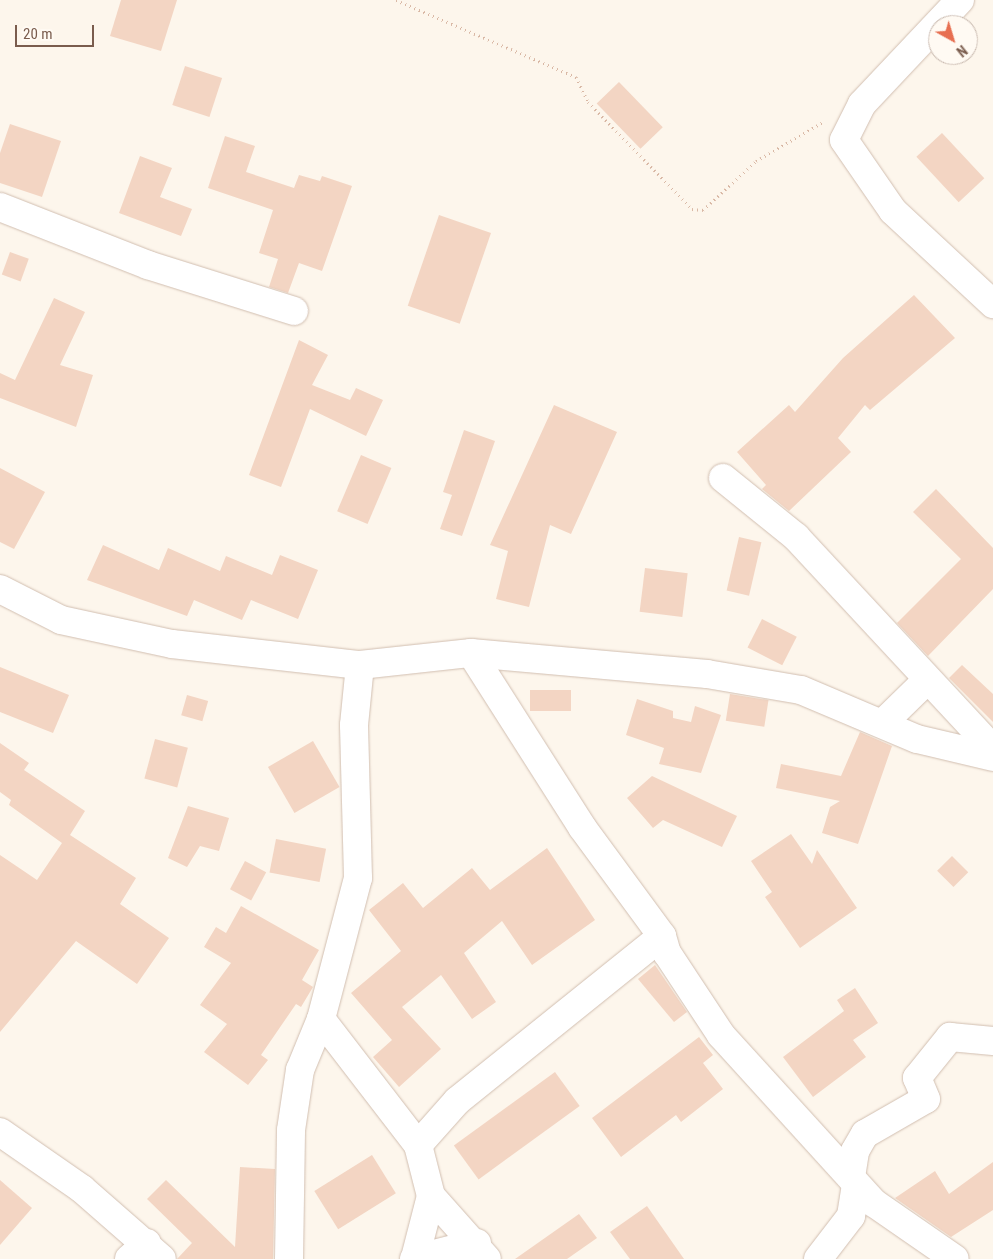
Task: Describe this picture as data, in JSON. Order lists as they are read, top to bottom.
{
  "scale_bar": "20 m",
  "north": "bottom right"
}
